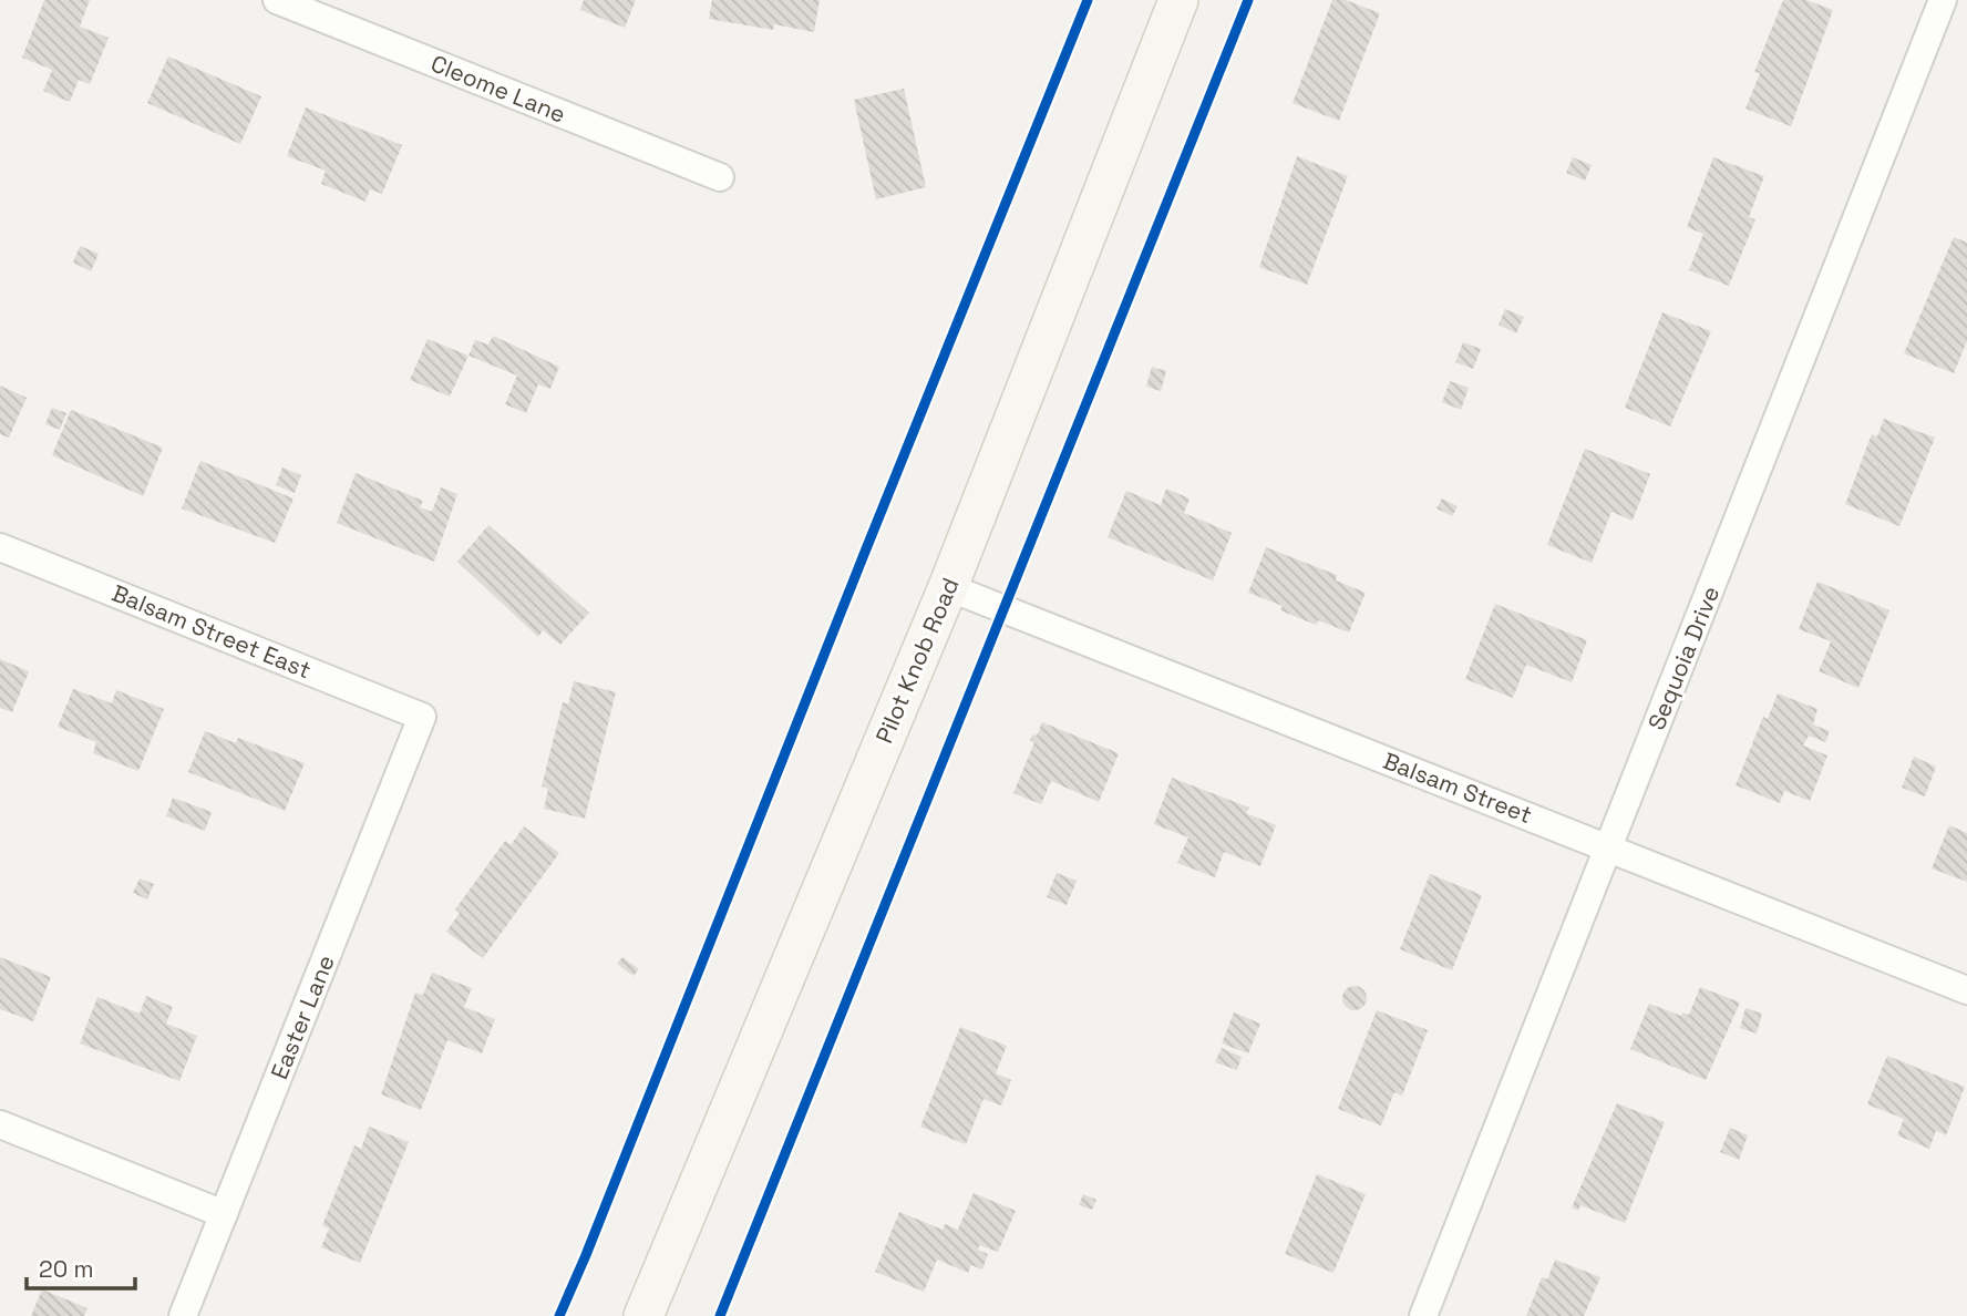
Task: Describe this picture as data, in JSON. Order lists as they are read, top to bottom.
{
  "streets": {
    "main road": ["Pilot Knob Road"],
    "street": [
      "Cleome Lane",
      "Balsam Street East",
      "Sequoia Drive",
      "Balsam Street",
      "Easter Lane"
    ]
  },
  "crossings": [
    ["Balsam Street East", "Easter Lane"],
    ["Sequoia Drive", "Balsam Street"],
    ["Pilot Knob Road", "Balsam Street"]
  ],
  "scale_bar": "20 m"
}
